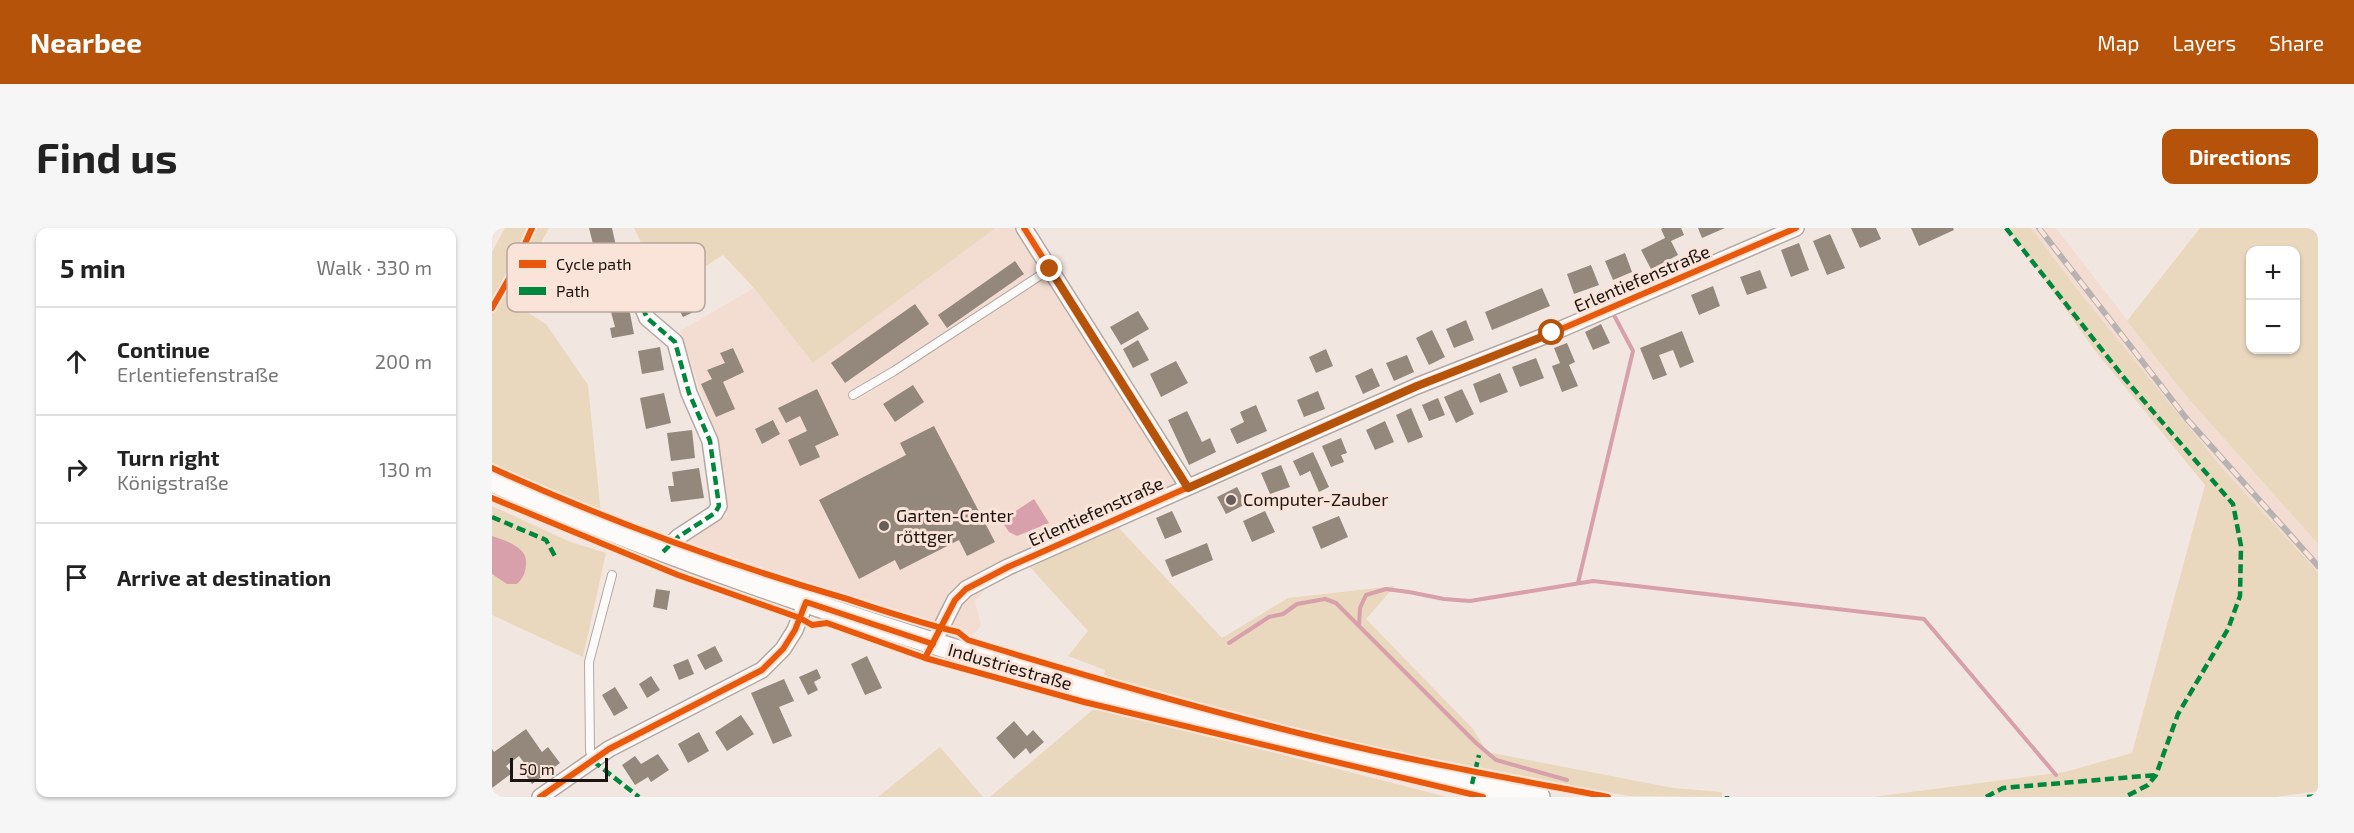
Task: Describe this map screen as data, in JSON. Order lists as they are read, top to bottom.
{
  "streets": {
    "street": ["Erlentiefenstraße", "Industriestraße"]
  },
  "crossings": [
    ["Erlentiefenstraße", "Industriestraße"]
  ],
  "places": ["Computer-Zauber", "Garten-Center röttger"],
  "legend": ["Cycle path", "Path"],
  "scale_bar": "50 m",
  "page": {
    "header": "Nearbee",
    "nav": ["Map", "Layers", "Share"],
    "buttons": "Directions",
    "title": "Find us",
    "heading": ["5 min", "Walk · 330 m"],
    "map_buttons": ["+", "−"],
    "list": [
      ["Continue", "Erlentiefenstraße", "200 m"],
      ["Turn right", "Königstraße", "130 m"],
      "Arrive at destination"
    ],
    "scale": "50 m"
  }
}
